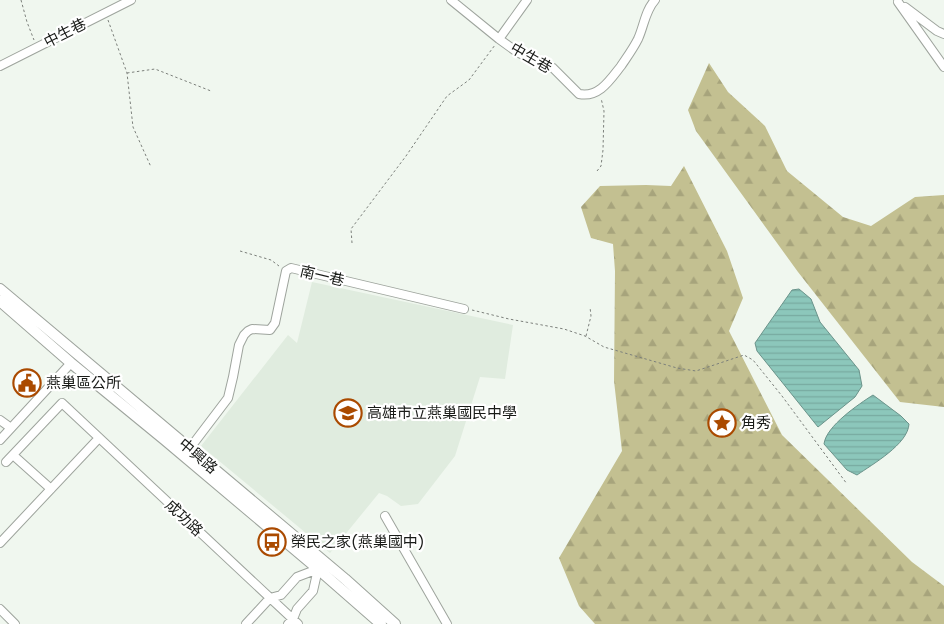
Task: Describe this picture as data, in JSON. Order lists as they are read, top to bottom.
{
  "streets": {
    "main road": ["中興路"],
    "lane": ["中生巷", "南一巷", "成功路"]
  },
  "crossings": [
    ["南一巷", "中興路"],
    ["中興路", "成功路"]
  ],
  "places": {
    "public building": ["燕巢區公所"],
    "school or university": ["高雄市立燕巢國民中學"],
    "place": ["角秀"],
    "bus stop": ["榮民之家(燕巢國中)"]
  }
}
